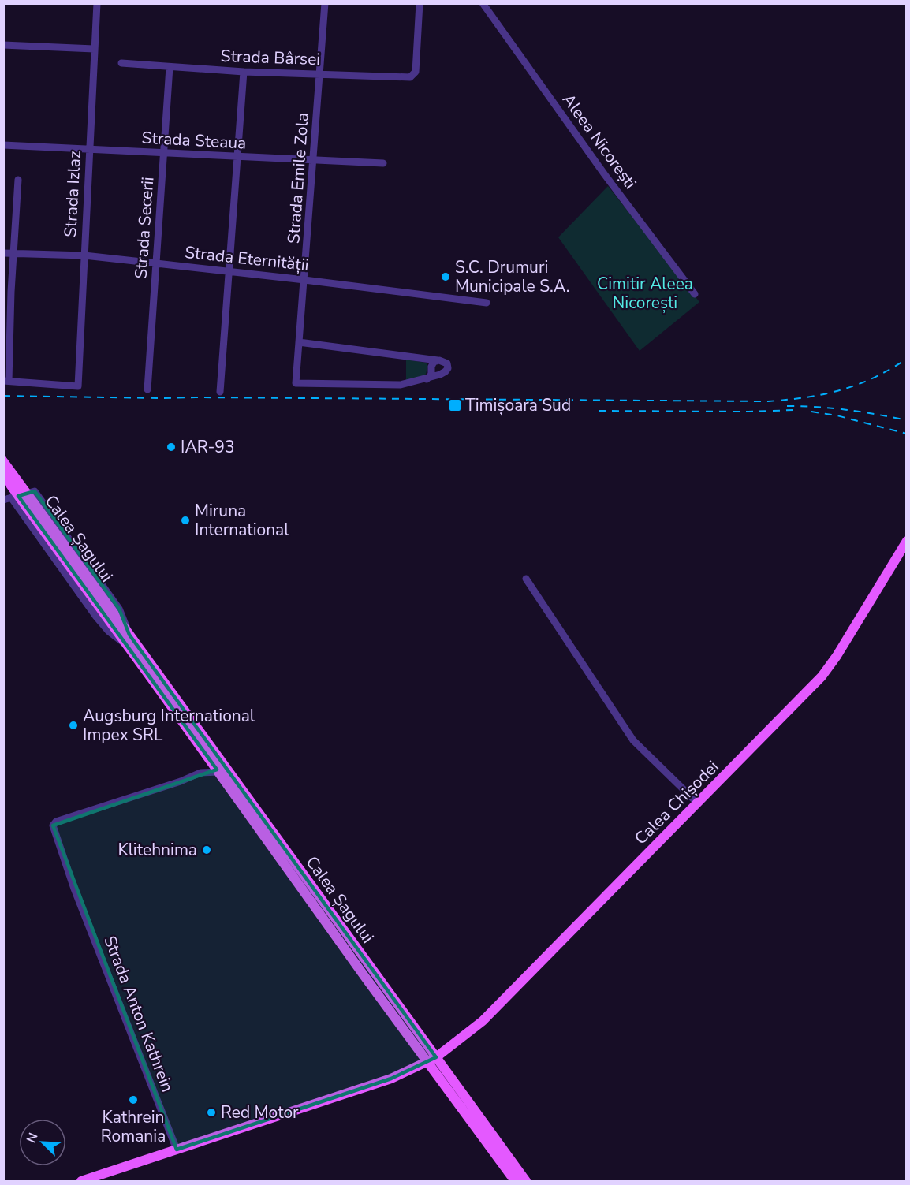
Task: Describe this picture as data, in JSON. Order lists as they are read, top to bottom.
{
  "streets": {
    "main road": ["Calea Șagului", "Calea Chișodei"],
    "street": [
      "Strada Bârsei",
      "Strada Steaua",
      "Aleea Nicorești",
      "Strada Emile Zola",
      "Strada Izlaz",
      "Strada Secerii",
      "Strada Eternității",
      "Strada Anton Kathrein"
    ]
  },
  "crossings": [
    ["Strada Bârsei", "Strada Emile Zola"],
    ["Strada Bârsei", "Strada Secerii"],
    ["Strada Steaua", "Strada Emile Zola"],
    ["Strada Steaua", "Strada Izlaz"],
    ["Strada Steaua", "Strada Secerii"],
    ["Strada Emile Zola", "Strada Eternității"],
    ["Strada Izlaz", "Strada Eternității"],
    ["Strada Secerii", "Strada Eternității"],
    ["Calea Șagului", "Calea Chișodei"],
    ["Calea Chișodei", "Strada Anton Kathrein"]
  ],
  "parks": ["Cimitir Aleea Nicorești"],
  "places": {
    "other": [
      "S.C. Drumuri Municipale S.A.",
      "IAR-93",
      "Miruna International",
      "Augsburg International Impex SRL",
      "Klitehnima",
      "Kathrein Romania",
      "Red Motor"
    ],
    "transit": ["Timișoara Sud"]
  },
  "north": "top left"
}
